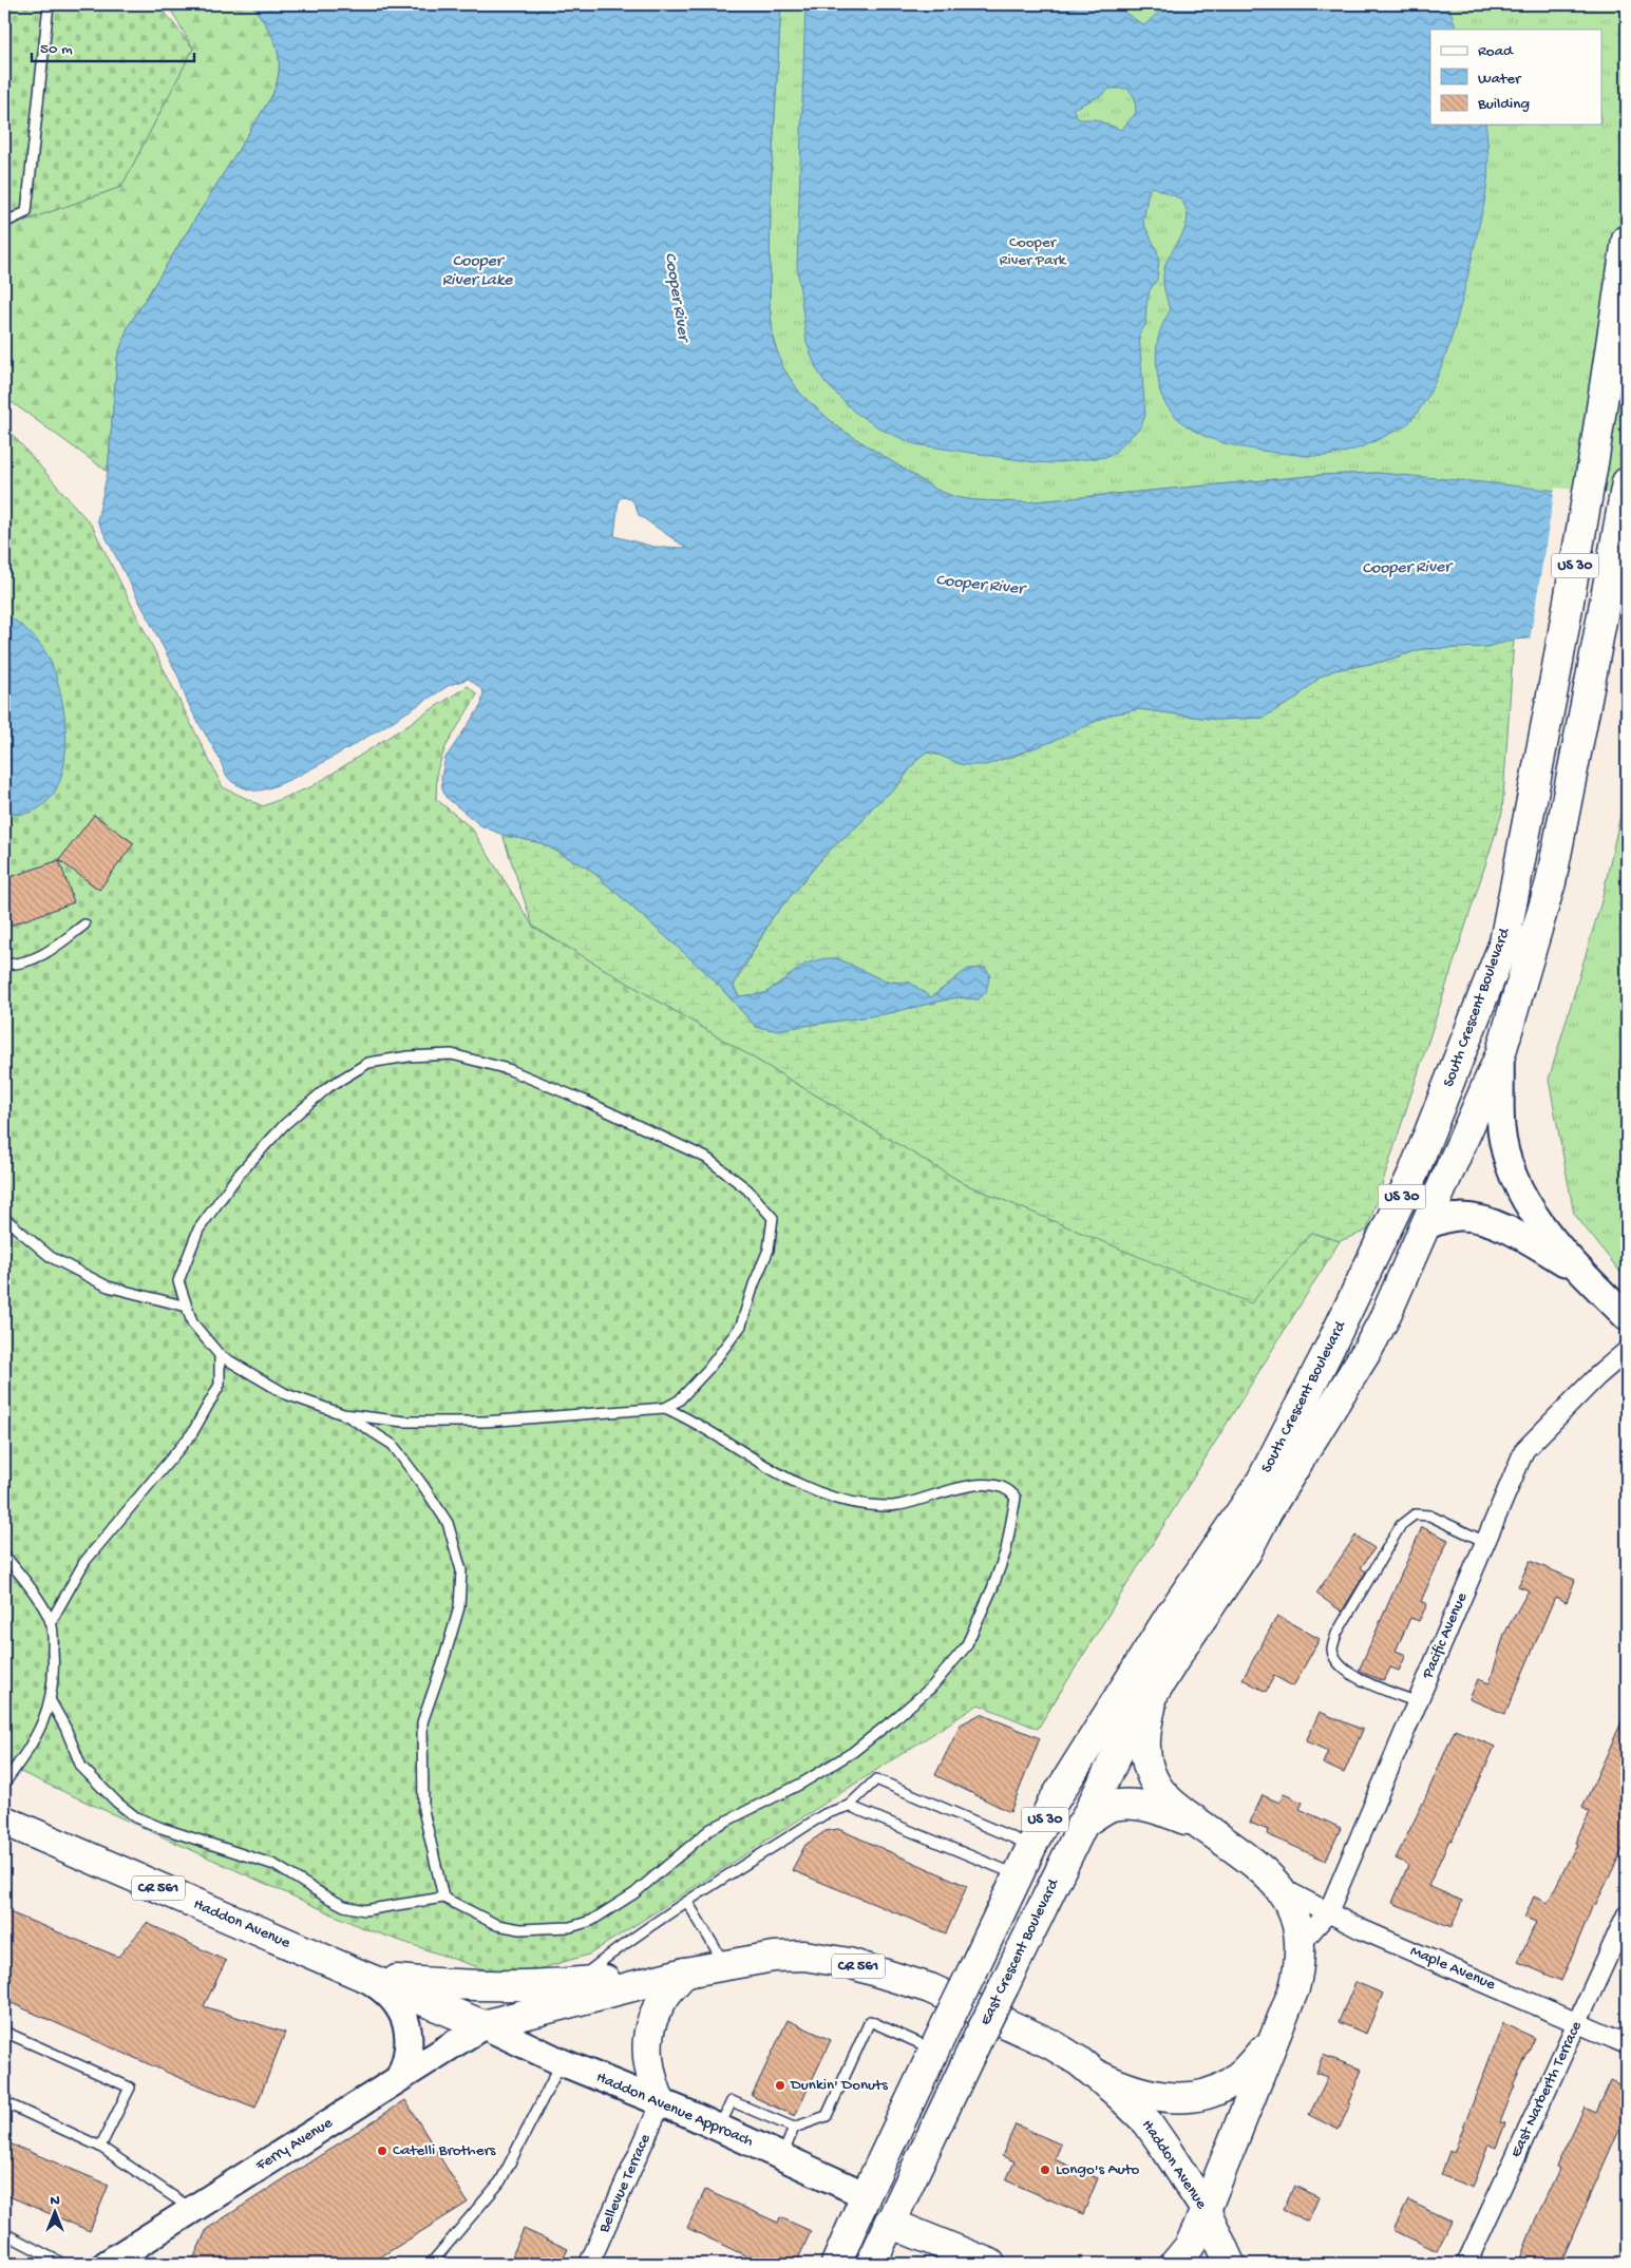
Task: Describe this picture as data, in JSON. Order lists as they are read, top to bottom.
{
  "streets": {
    "main road": [
      "US 30",
      "South Crescent Boulevard",
      "CR 561",
      "Haddon Avenue",
      "East Crescent Boulevard",
      "Haddon Avenue Approach",
      "Ferry Avenue"
    ],
    "street": [
      "Pacific Avenue",
      "Maple Avenue",
      "East Narberth Terrace",
      "Bellevue Terrace"
    ]
  },
  "crossings": [
    ["South Crescent Boulevard", "East Crescent Boulevard"],
    ["Pacific Avenue", "Maple Avenue"],
    ["Haddon Avenue", "Haddon Avenue Approach"],
    ["Haddon Avenue", "Ferry Avenue"],
    ["East Crescent Boulevard", "Haddon Avenue Approach"],
    ["Maple Avenue", "East Narberth Terrace"],
    ["Haddon Avenue Approach", "Ferry Avenue"],
    ["Haddon Avenue Approach", "Bellevue Terrace"]
  ],
  "water": ["Cooper River Lake", "Cooper River"],
  "parks": ["Cooper River Park"],
  "places": ["Dunkin' Donuts", "Catelli Brothers", "Longo's Auto"],
  "legend": ["Road", "Water", "Building"],
  "scale_bar": "50 m",
  "north": "top"
}
